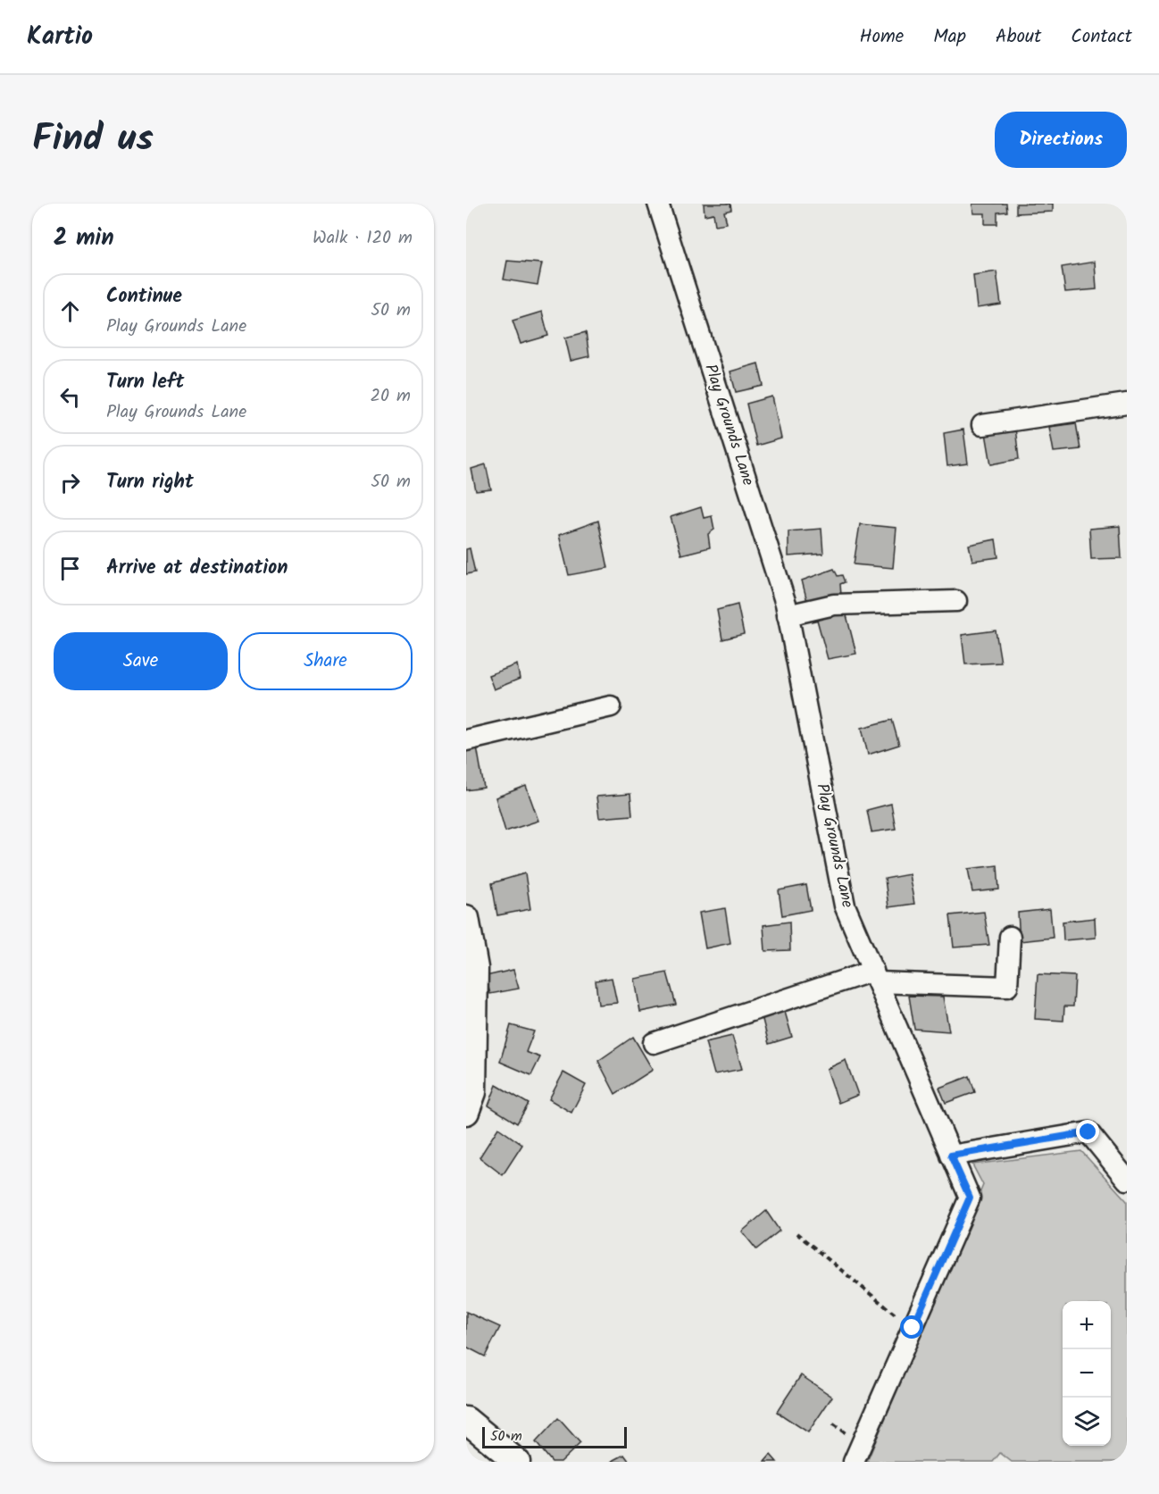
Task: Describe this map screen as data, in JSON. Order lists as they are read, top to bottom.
{
  "streets": {
    "street": ["Play Grounds Lane"]
  },
  "scale_bar": "50 m",
  "page": {
    "header": "Kartio",
    "nav": [
      "Home",
      "Map",
      "About",
      "Contact"
    ],
    "title": "Find us",
    "buttons": [
      "Directions",
      ["Save", "Share"]
    ],
    "heading": ["2 min", "Walk · 120 m"],
    "list": [
      ["Continue", "Play Grounds Lane", "50 m"],
      ["Turn left", "Play Grounds Lane", "20 m"],
      ["Turn right", "50 m"],
      "Arrive at destination"
    ],
    "map_buttons": ["+", "−"],
    "scale": "50 m"
  }
}
